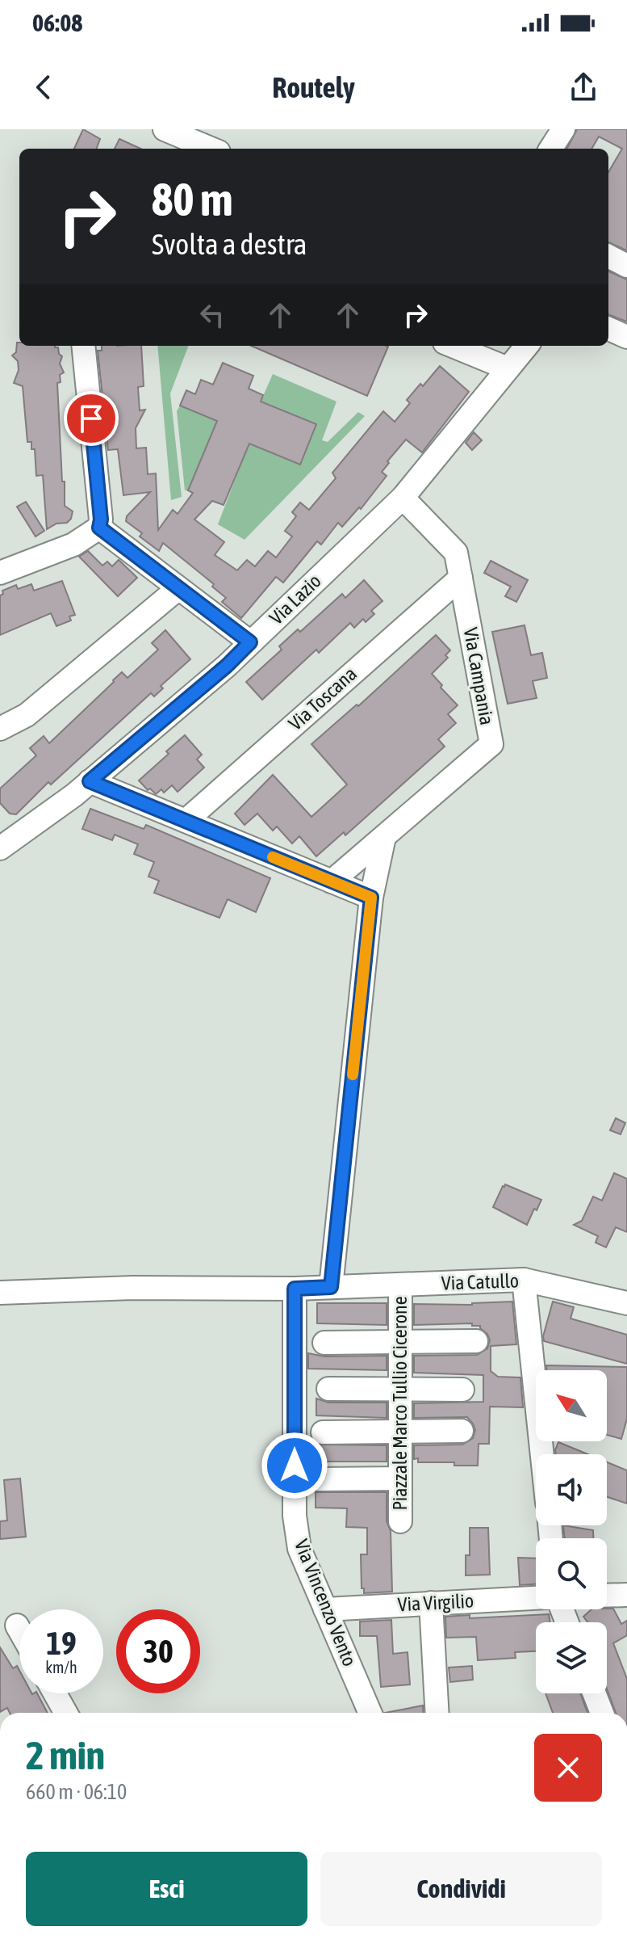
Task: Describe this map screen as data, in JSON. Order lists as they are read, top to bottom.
{
  "streets": {
    "street": [
      "Via Lazio",
      "Via Campania",
      "Via Toscana",
      "Via Catullo",
      "Piazzale Marco Tullio Cicerone",
      "Via Vincenzo Vento",
      "Via Virgilio"
    ]
  },
  "crossings": [
    ["Via Lazio", "Via Campania"],
    ["Via Campania", "Via Toscana"],
    ["Via Catullo", "Piazzale Marco Tullio Cicerone"],
    ["Via Catullo", "Via Vincenzo Vento"],
    ["Via Vincenzo Vento", "Via Virgilio"]
  ],
  "north": "top left",
  "page": {
    "status": "06:08",
    "header": "Routely",
    "turn": ["80 m", "Svolta a destra"],
    "speed": "19 km/h",
    "limit": "30",
    "heading": ["2 min", "660 m · 06:10"],
    "buttons": ["Esci", "Condividi"]
  }
}
